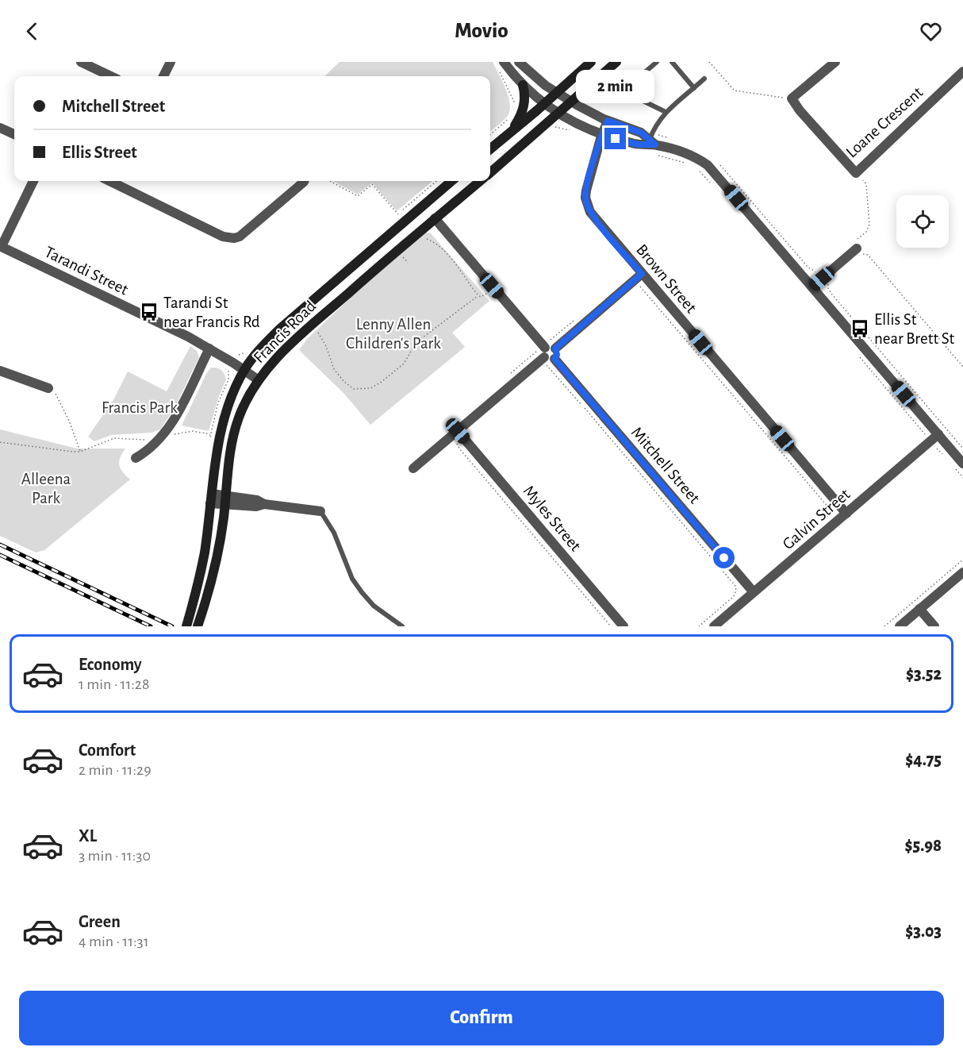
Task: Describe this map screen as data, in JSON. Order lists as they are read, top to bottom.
{
  "streets": {
    "main road": ["Francis Road"],
    "street": [
      "Loane Crescent",
      "Tarandi Street",
      "Brown Street",
      "Mitchell Street",
      "Myles Street",
      "Galvin Street"
    ]
  },
  "crossings": [
    ["Tarandi Street", "Francis Road"],
    ["Brown Street", "Galvin Street"],
    ["Francis Road", "Mitchell Street"],
    ["Mitchell Street", "Galvin Street"]
  ],
  "parks": ["Lenny Allen Children's Park", "Francis Park", "Alleena Park"],
  "places": {
    "bus stop": ["Tarandi St near Francis Rd", "Ellis St near Brett St"]
  },
  "page": {
    "header": "Movio",
    "bubble": "2 min",
    "banner": ["Mitchell Street", "Ellis Street"],
    "list": [
      {
        "name": "Economy",
        "note": "1 min · 11:28",
        "value": "$3.52"
      },
      {
        "name": "Comfort",
        "note": "2 min · 11:29",
        "value": "$4.75"
      },
      {
        "name": "XL",
        "note": "3 min · 11:30",
        "value": "$5.98"
      },
      {
        "name": "Green",
        "note": "4 min · 11:31",
        "value": "$3.03"
      }
    ],
    "buttons": "Confirm"
  }
}
